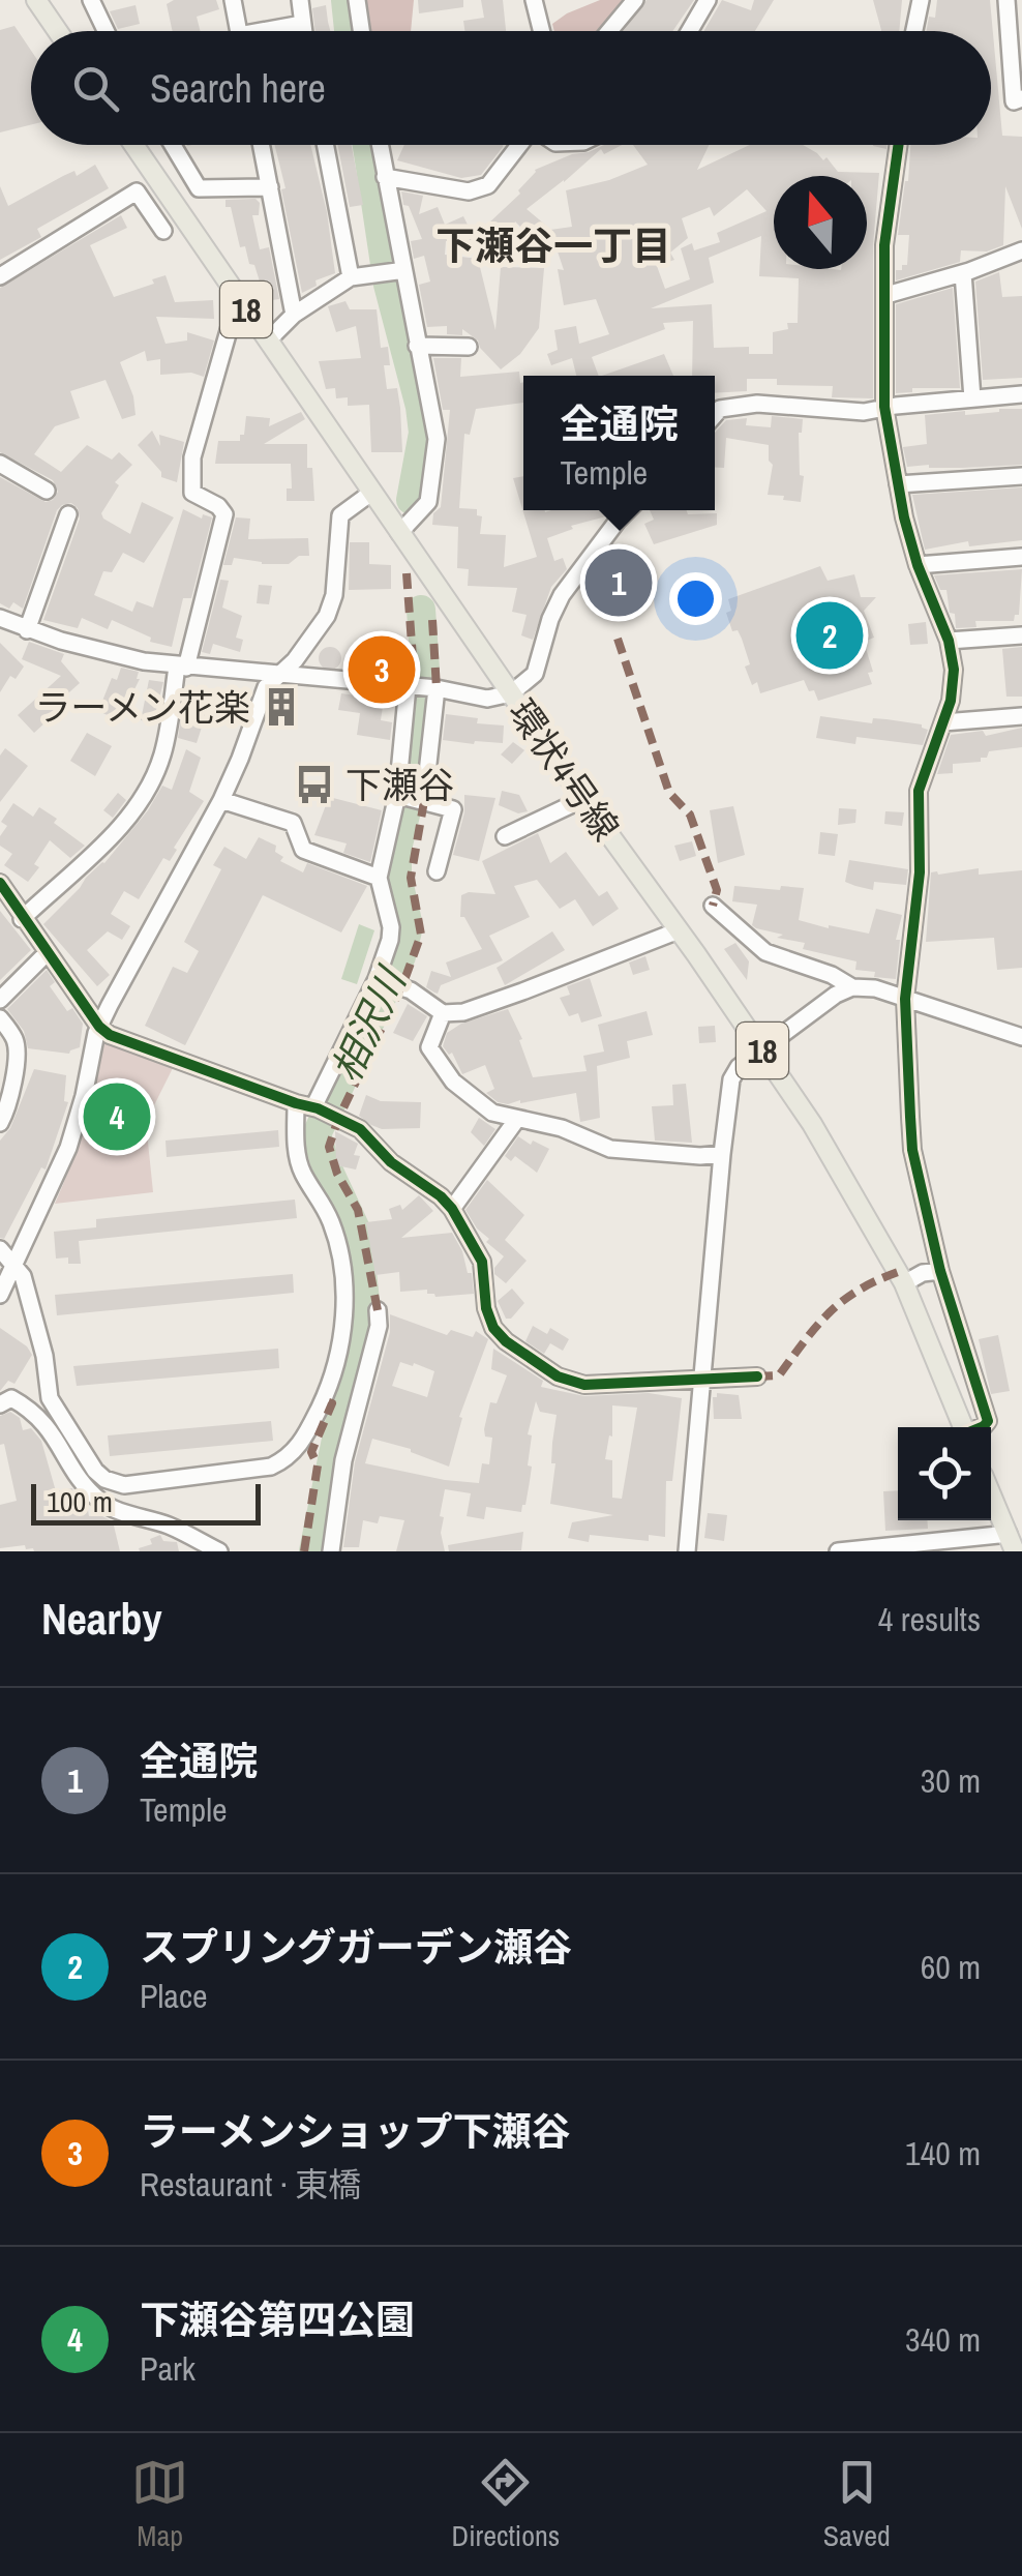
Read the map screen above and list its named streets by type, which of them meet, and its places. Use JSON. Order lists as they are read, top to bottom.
{
  "streets": {
    "main road": ["18", "環状4号線"]
  },
  "districts": ["下瀬谷一丁目"],
  "water": ["相沢川"],
  "places": {
    "building": ["ラーメン花楽"],
    "bus stop": ["下瀬谷"]
  },
  "scale_bar": "100 m",
  "north": "top",
  "page": {
    "search": "Search here",
    "popup": ["全通院", "Temple"],
    "pins": [
      "1",
      "2",
      "3",
      "4"
    ],
    "scale": "100 m",
    "heading": ["Nearby", "4 results"],
    "list": [
      {
        "mark": "1",
        "name": "全通院",
        "note": "Temple",
        "value": "30 m"
      },
      {
        "mark": "2",
        "name": "スプリングガーデン瀬谷",
        "note": "Place",
        "value": "60 m"
      },
      {
        "mark": "3",
        "name": "ラーメンショップ下瀬谷",
        "note": "Restaurant · 東橋",
        "value": "140 m"
      },
      {
        "mark": "4",
        "name": "下瀬谷第四公園",
        "note": "Park",
        "value": "340 m"
      }
    ],
    "nav": ["Map", "Directions", "Saved"]
  }
}
